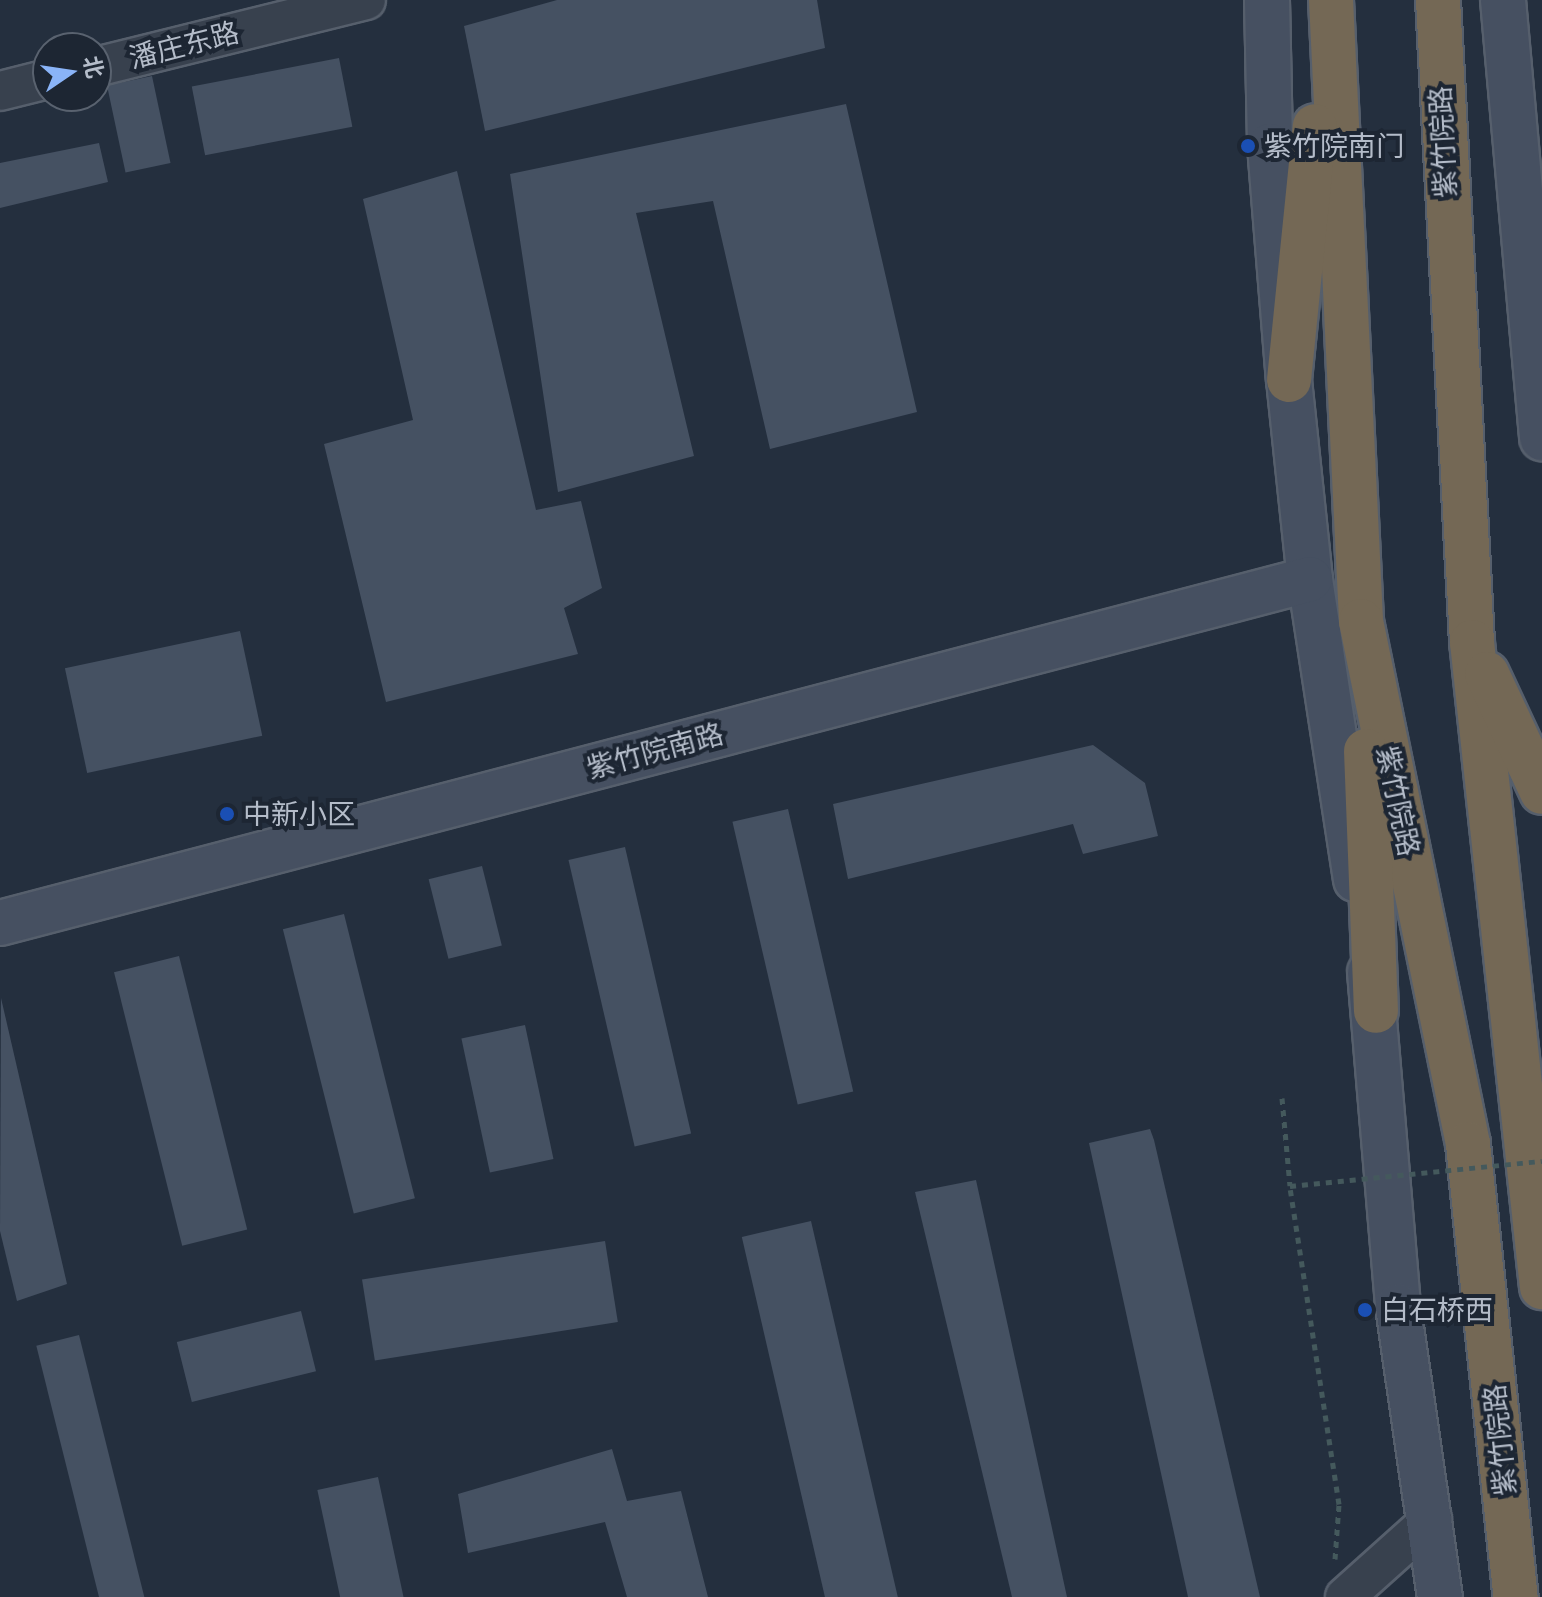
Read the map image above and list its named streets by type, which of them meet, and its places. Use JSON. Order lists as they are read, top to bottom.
{
  "streets": {
    "highway": ["紫竹院路"],
    "street": ["潘庄东路", "紫竹院南路"]
  },
  "crossings": [
    ["紫竹院路", "紫竹院南路"]
  ],
  "places": ["紫竹院南门", "中新小区", "白石桥西"],
  "north": "right"
}
